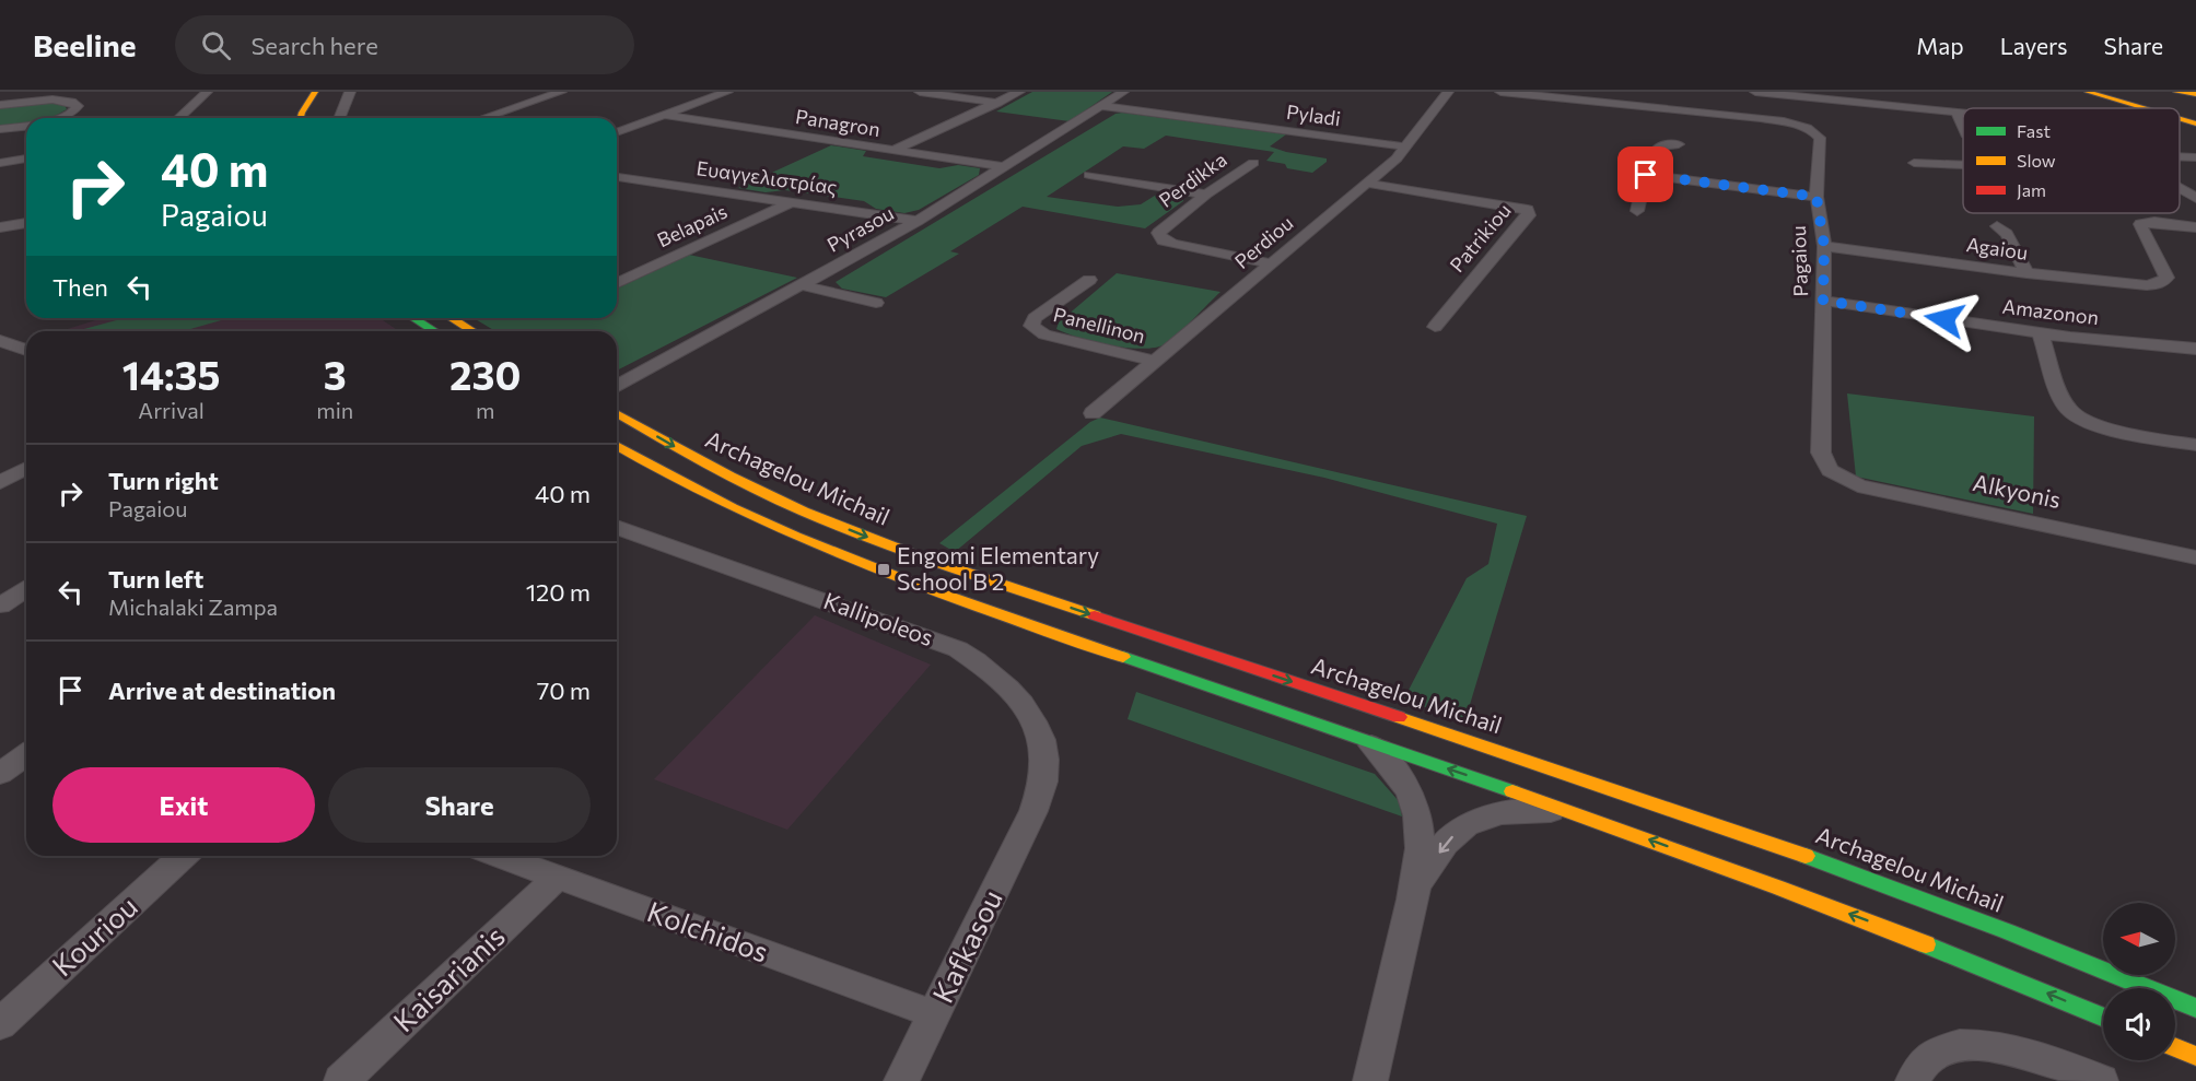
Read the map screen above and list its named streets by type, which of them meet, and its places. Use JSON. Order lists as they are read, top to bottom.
{
  "streets": {
    "main road": ["Archagelou Michail"],
    "street": [
      "Pyladi",
      "Panagron",
      "Ευαγγελιστρίας",
      "Perdikka",
      "Belapais",
      "Pyrasou",
      "Patrikiou",
      "Perdiou",
      "Agaiou",
      "Pagaiou",
      "Amazonon",
      "Panellinon",
      "Alkyonis",
      "Kallipoleos",
      "Kolchidos",
      "Kouriou",
      "Kafkasou",
      "Kaisarianis"
    ]
  },
  "crossings": [
    ["Pyladi", "Pyrasou"],
    ["Pyladi", "Perdiou"],
    ["Panagron", "Pyrasou"],
    ["Ευαγγελιστρίας", "Belapais"],
    ["Ευαγγελιστρίας", "Pyrasou"],
    ["Perdikka", "Perdiou"],
    ["Patrikiou", "Perdiou"],
    ["Perdiou", "Panellinon"],
    ["Agaiou", "Pagaiou"],
    ["Pagaiou", "Amazonon"],
    ["Pagaiou", "Alkyonis"],
    ["Kallipoleos", "Kafkasou"],
    ["Kolchidos", "Kafkasou"],
    ["Kolchidos", "Kaisarianis"]
  ],
  "places": {
    "transit": ["Engomi Elementary School B 2"]
  },
  "legend": ["Fast", "Slow", "Jam"],
  "north": "left",
  "page": {
    "header": "Beeline",
    "search": "Search here",
    "nav": ["Map", "Layers", "Share"],
    "turn": ["40 m", "Pagaiou"],
    "then": "Then",
    "eta": [
      "14:35",
      "Arrival",
      "3",
      "min",
      "230",
      "m"
    ],
    "list": [
      {
        "name": "Turn right",
        "note": "Pagaiou",
        "value": "40 m"
      },
      {
        "name": "Turn left",
        "note": "Michalaki Zampa",
        "value": "120 m"
      },
      {
        "name": "Arrive at destination",
        "value": "70 m"
      }
    ],
    "buttons": ["Exit", "Share"]
  }
}
